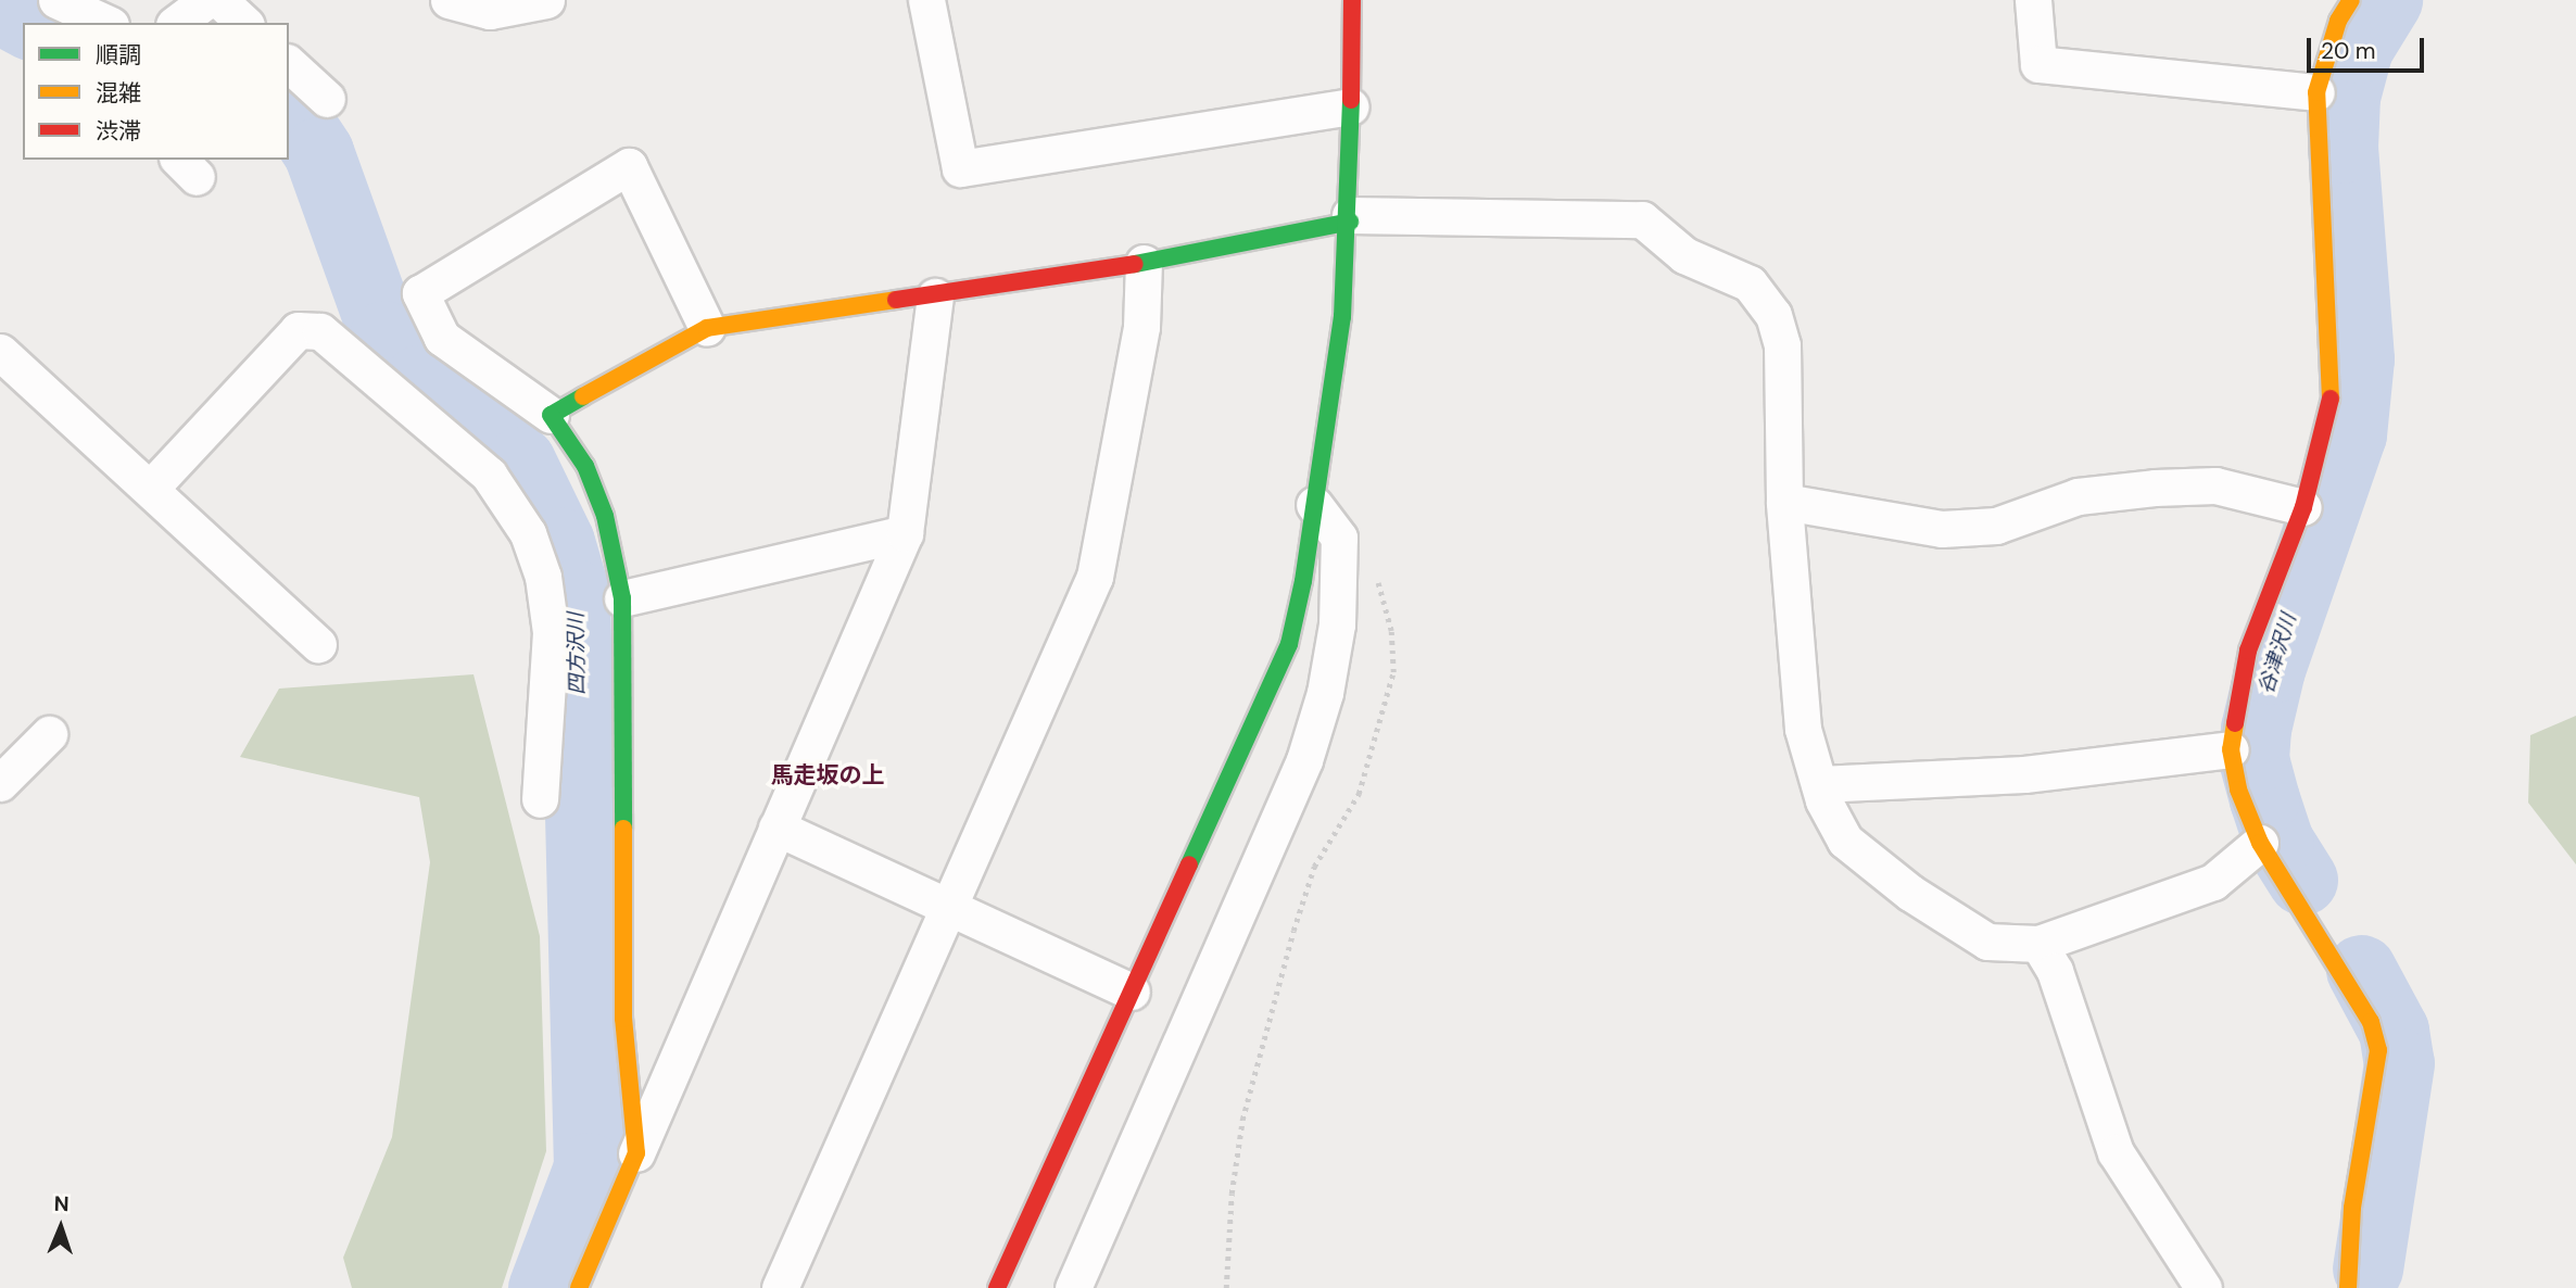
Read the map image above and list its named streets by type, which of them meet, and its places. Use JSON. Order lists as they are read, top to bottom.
{
  "districts": ["馬走坂の上"],
  "water": ["四方沢川", "谷津沢川"],
  "legend": ["順調", "混雑", "渋滞"],
  "scale_bar": "20 m",
  "north": "top"
}
